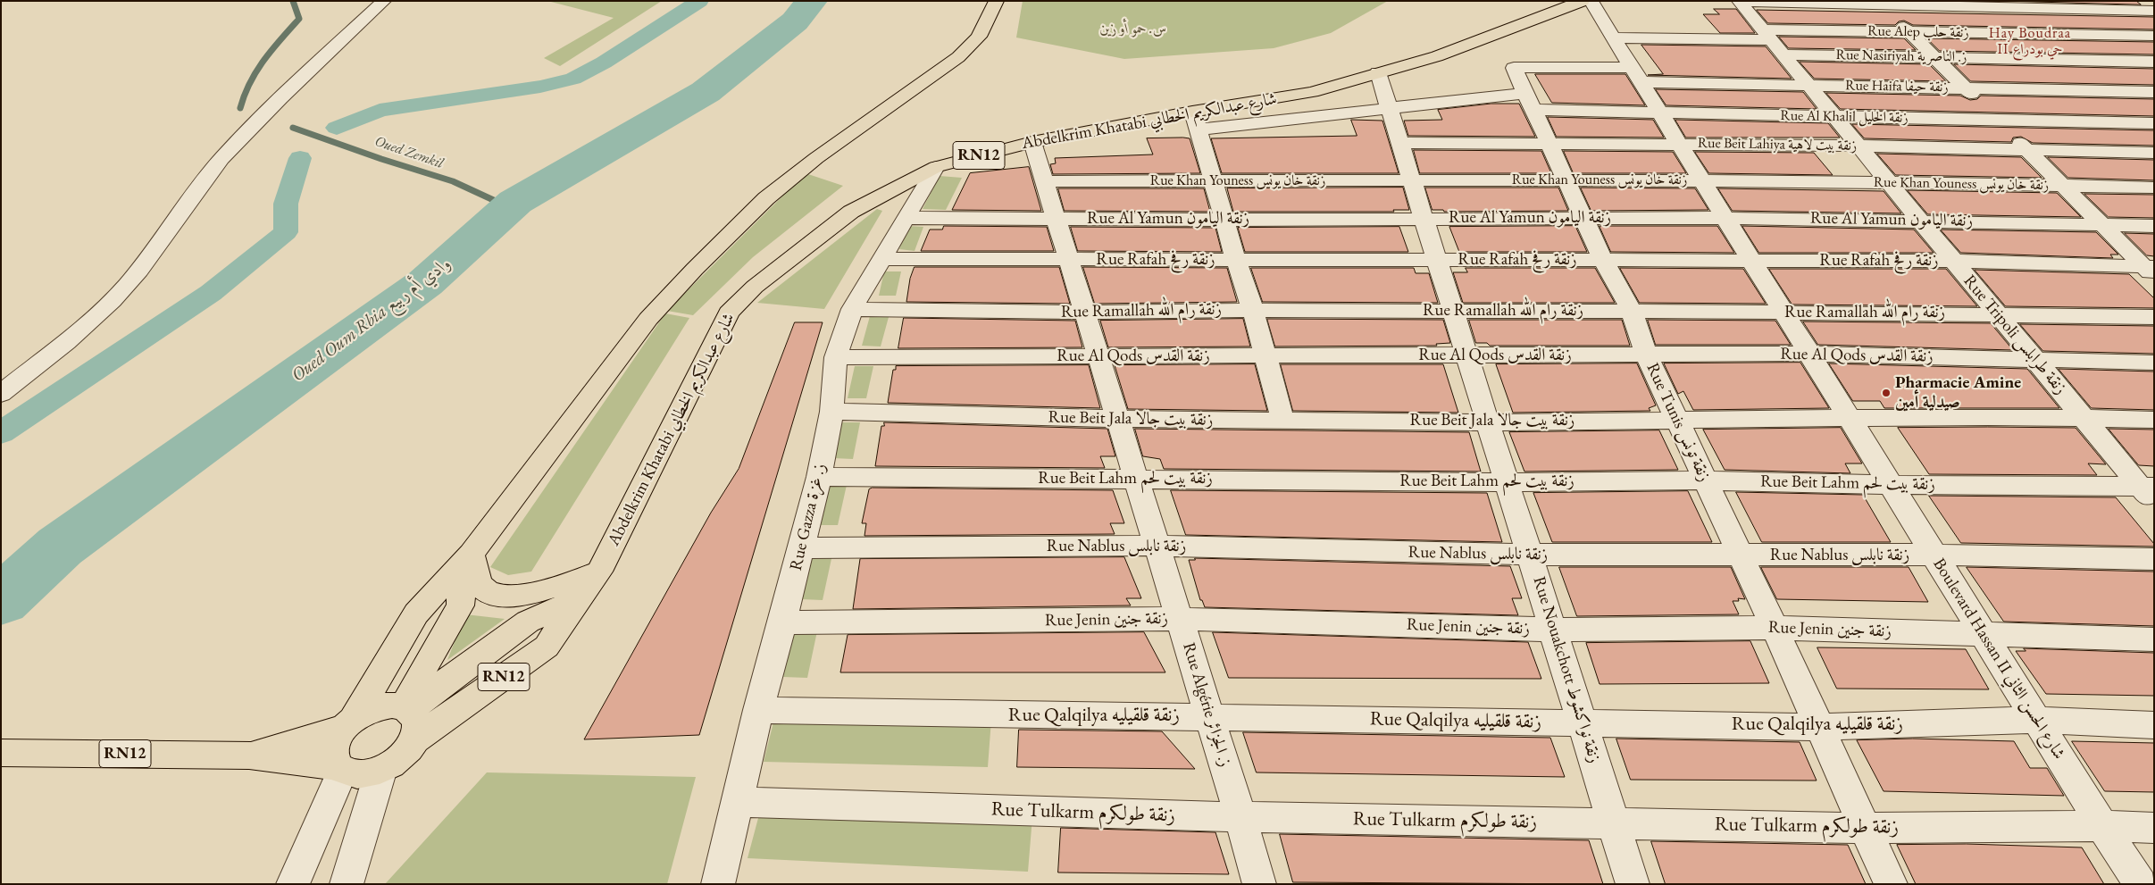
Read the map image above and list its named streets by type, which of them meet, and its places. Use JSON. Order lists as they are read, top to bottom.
{
  "streets": {
    "main road": ["Abdelkrim Khatabi شارع عبدالكريم الخطابي", "RN12"],
    "street": [
      "Rue Alep زنقة حلب",
      "Rue Nasiriyah ز. الناصرية",
      "Rue Haifa زنقة حيفا",
      "Rue Al Khalil زنقة الخليل",
      "Rue Beit Lahiya زنقة بيت لاهية",
      "Rue Khan Youness زنقة خان يونس",
      "Rue Al Yamun زنقة اليامون",
      "Rue Rafah زنقة رفح",
      "Rue Ramallah زنقة رام الله",
      "Rue Tripoli زنقة طرابلس",
      "Rue Al Qods زنقة القدس",
      "Rue Beit Jala زنقة بيت جالا",
      "Rue Tunis زنقة تونس",
      "Rue Beit Lahm زنقة بيت لحم",
      "Rue Gazza ز. غزة",
      "Rue Nablus زنقة نابلس",
      "Rue Jenin زنقة جنين",
      "Boulevard Hassan II شارع الحسن الثاني",
      "Rue Nouakchott زنقة نواكشوط",
      "Rue Algérie ز. الجزائر",
      "Rue Qalqilya زنقة قلقيليه",
      "Rue Tulkarm زنقة طولكرم"
    ]
  },
  "crossings": [
    ["Rue Alep زنقة حلب", "Rue Nasiriyah ز. الناصرية"],
    ["Rue Alep زنقة حلب", "Rue Tripoli زنقة طرابلس"],
    ["Rue Nasiriyah ز. الناصرية", "Rue Tripoli زنقة طرابلس"],
    ["Rue Haifa زنقة حيفا", "Rue Tripoli زنقة طرابلس"],
    ["Rue Haifa زنقة حيفا", "Rue Tunis زنقة تونس"],
    ["Rue Haifa زنقة حيفا", "Boulevard Hassan II شارع الحسن الثاني"],
    ["Rue Al Khalil زنقة الخليل", "Abdelkrim Khatabi شارع عبدالكريم الخطابي"],
    ["Rue Al Khalil زنقة الخليل", "Rue Tripoli زنقة طرابلس"],
    ["Rue Al Khalil زنقة الخليل", "Rue Tunis زنقة تونس"],
    ["Rue Al Khalil زنقة الخليل", "Boulevard Hassan II شارع الحسن الثاني"],
    ["Rue Al Khalil زنقة الخليل", "Rue Nouakchott زنقة نواكشوط"],
    ["Abdelkrim Khatabi شارع عبدالكريم الخطابي", "RN12"],
    ["Abdelkrim Khatabi شارع عبدالكريم الخطابي", "Rue Gazza ز. غزة"],
    ["Abdelkrim Khatabi شارع عبدالكريم الخطابي", "Rue Nouakchott زنقة نواكشوط"],
    ["Abdelkrim Khatabi شارع عبدالكريم الخطابي", "Rue Algérie ز. الجزائر"],
    ["Rue Beit Lahiya زنقة بيت لاهية", "Rue Tripoli زنقة طرابلس"],
    ["Rue Beit Lahiya زنقة بيت لاهية", "Rue Tunis زنقة تونس"],
    ["Rue Beit Lahiya زنقة بيت لاهية", "Boulevard Hassan II شارع الحسن الثاني"],
    ["Rue Beit Lahiya زنقة بيت لاهية", "Rue Nouakchott زنقة نواكشوط"],
    ["Rue Khan Youness زنقة خان يونس", "Rue Tripoli زنقة طرابلس"],
    ["Rue Khan Youness زنقة خان يونس", "Rue Tunis زنقة تونس"],
    ["Rue Khan Youness زنقة خان يونس", "Boulevard Hassan II شارع الحسن الثاني"],
    ["Rue Khan Youness زنقة خان يونس", "Rue Nouakchott زنقة نواكشوط"],
    ["Rue Khan Youness زنقة خان يونس", "Rue Algérie ز. الجزائر"],
    ["Rue Al Yamun زنقة اليامون", "Rue Tripoli زنقة طرابلس"],
    ["Rue Al Yamun زنقة اليامون", "Rue Tunis زنقة تونس"],
    ["Rue Al Yamun زنقة اليامون", "Rue Gazza ز. غزة"],
    ["Rue Al Yamun زنقة اليامون", "Boulevard Hassan II شارع الحسن الثاني"],
    ["Rue Al Yamun زنقة اليامون", "Rue Nouakchott زنقة نواكشوط"],
    ["Rue Al Yamun زنقة اليامون", "Rue Algérie ز. الجزائر"],
    ["Rue Rafah زنقة رفح", "Rue Tripoli زنقة طرابلس"],
    ["Rue Rafah زنقة رفح", "Rue Tunis زنقة تونس"],
    ["Rue Rafah زنقة رفح", "Rue Gazza ز. غزة"],
    ["Rue Rafah زنقة رفح", "Boulevard Hassan II شارع الحسن الثاني"],
    ["Rue Rafah زنقة رفح", "Rue Nouakchott زنقة نواكشوط"],
    ["Rue Rafah زنقة رفح", "Rue Algérie ز. الجزائر"],
    ["Rue Ramallah زنقة رام الله", "Rue Tripoli زنقة طرابلس"],
    ["Rue Ramallah زنقة رام الله", "Rue Tunis زنقة تونس"],
    ["Rue Ramallah زنقة رام الله", "Rue Gazza ز. غزة"],
    ["Rue Ramallah زنقة رام الله", "Boulevard Hassan II شارع الحسن الثاني"],
    ["Rue Ramallah زنقة رام الله", "Rue Nouakchott زنقة نواكشوط"],
    ["Rue Ramallah زنقة رام الله", "Rue Algérie ز. الجزائر"],
    ["Rue Tripoli زنقة طرابلس", "Rue Al Qods زنقة القدس"],
    ["Rue Tripoli زنقة طرابلس", "Rue Beit Jala زنقة بيت جالا"],
    ["Rue Tripoli زنقة طرابلس", "Rue Beit Lahm زنقة بيت لحم"],
    ["Rue Al Qods زنقة القدس", "Rue Tunis زنقة تونس"],
    ["Rue Al Qods زنقة القدس", "Rue Gazza ز. غزة"],
    ["Rue Al Qods زنقة القدس", "Boulevard Hassan II شارع الحسن الثاني"],
    ["Rue Al Qods زنقة القدس", "Rue Nouakchott زنقة نواكشوط"],
    ["Rue Al Qods زنقة القدس", "Rue Algérie ز. الجزائر"],
    ["Rue Beit Jala زنقة بيت جالا", "Rue Tunis زنقة تونس"],
    ["Rue Beit Jala زنقة بيت جالا", "Rue Gazza ز. غزة"],
    ["Rue Beit Jala زنقة بيت جالا", "Boulevard Hassan II شارع الحسن الثاني"],
    ["Rue Beit Jala زنقة بيت جالا", "Rue Nouakchott زنقة نواكشوط"],
    ["Rue Beit Jala زنقة بيت جالا", "Rue Algérie ز. الجزائر"],
    ["Rue Tunis زنقة تونس", "Rue Beit Lahm زنقة بيت لحم"],
    ["Rue Tunis زنقة تونس", "Rue Nablus زنقة نابلس"],
    ["Rue Tunis زنقة تونس", "Rue Jenin زنقة جنين"],
    ["Rue Tunis زنقة تونس", "Boulevard Hassan II شارع الحسن الثاني"],
    ["Rue Tunis زنقة تونس", "Rue Qalqilya زنقة قلقيليه"],
    ["Rue Tunis زنقة تونس", "Rue Tulkarm زنقة طولكرم"],
    ["Rue Beit Lahm زنقة بيت لحم", "Rue Gazza ز. غزة"],
    ["Rue Beit Lahm زنقة بيت لحم", "Boulevard Hassan II شارع الحسن الثاني"],
    ["Rue Beit Lahm زنقة بيت لحم", "Rue Nouakchott زنقة نواكشوط"],
    ["Rue Beit Lahm زنقة بيت لحم", "Rue Algérie ز. الجزائر"],
    ["Rue Gazza ز. غزة", "Rue Nablus زنقة نابلس"],
    ["Rue Gazza ز. غزة", "Rue Jenin زنقة جنين"],
    ["Rue Gazza ز. غزة", "Rue Qalqilya زنقة قلقيليه"],
    ["Rue Gazza ز. غزة", "Rue Tulkarm زنقة طولكرم"],
    ["Rue Nablus زنقة نابلس", "Boulevard Hassan II شارع الحسن الثاني"],
    ["Rue Nablus زنقة نابلس", "Rue Nouakchott زنقة نواكشوط"],
    ["Rue Nablus زنقة نابلس", "Rue Algérie ز. الجزائر"],
    ["Rue Jenin زنقة جنين", "Boulevard Hassan II شارع الحسن الثاني"],
    ["Rue Jenin زنقة جنين", "Rue Nouakchott زنقة نواكشوط"],
    ["Rue Jenin زنقة جنين", "Rue Algérie ز. الجزائر"],
    ["Boulevard Hassan II شارع الحسن الثاني", "Rue Qalqilya زنقة قلقيليه"],
    ["Boulevard Hassan II شارع الحسن الثاني", "Rue Tulkarm زنقة طولكرم"],
    ["Rue Nouakchott زنقة نواكشوط", "Rue Qalqilya زنقة قلقيليه"],
    ["Rue Nouakchott زنقة نواكشوط", "Rue Tulkarm زنقة طولكرم"],
    ["Rue Algérie ز. الجزائر", "Rue Qalqilya زنقة قلقيليه"],
    ["Rue Algérie ز. الجزائر", "Rue Tulkarm زنقة طولكرم"]
  ],
  "districts": ["Hay Boudraa II حي بودراع"],
  "water": ["Oued Zemkil", "Oued Oum Rbia وادي أم ربيع"],
  "parks": ["س. حمو أو زين"],
  "places": ["Pharmacie Amine صيدلية أمين"]
}
